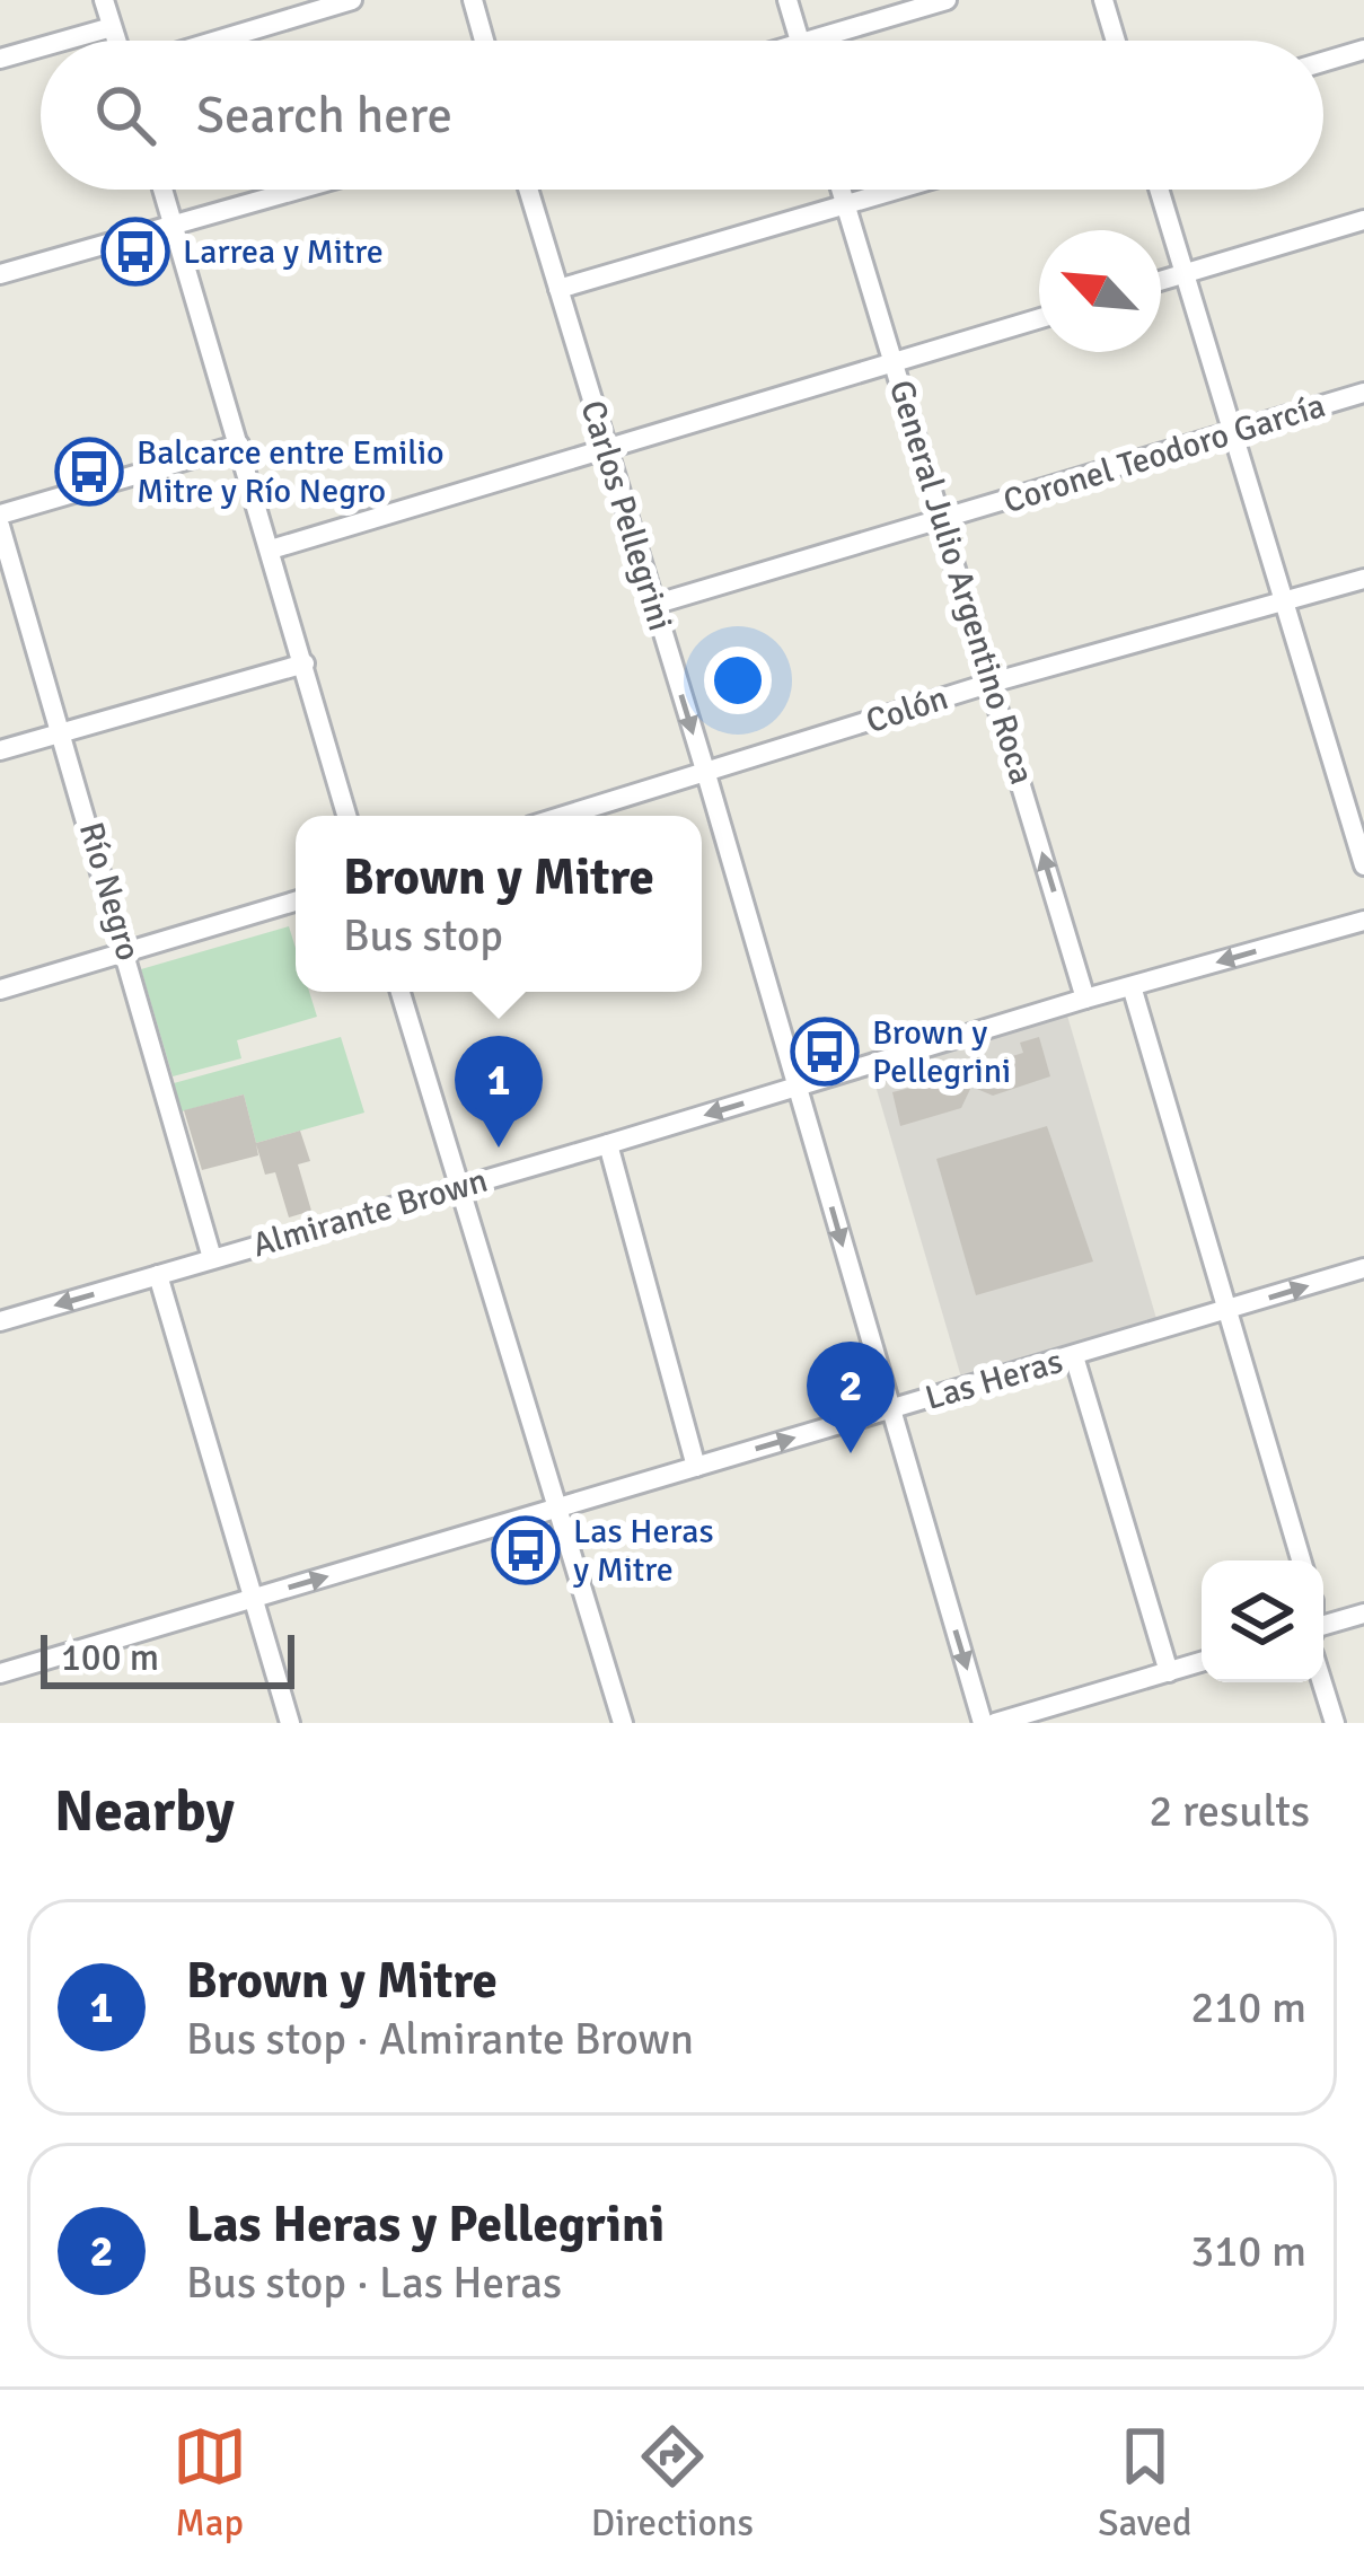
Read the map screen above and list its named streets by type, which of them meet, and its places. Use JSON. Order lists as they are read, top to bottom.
{
  "streets": {
    "street": [
      "Coronel Teodoro García",
      "Carlos Pellegrini",
      "General Julio Argentino Roca",
      "Colón",
      "Río Negro",
      "Almirante Brown",
      "Las Heras"
    ]
  },
  "crossings": [
    ["Coronel Teodoro García", "Carlos Pellegrini"],
    ["Coronel Teodoro García", "General Julio Argentino Roca"],
    ["Carlos Pellegrini", "Colón"],
    ["Carlos Pellegrini", "Almirante Brown"],
    ["Carlos Pellegrini", "Las Heras"],
    ["General Julio Argentino Roca", "Colón"],
    ["General Julio Argentino Roca", "Almirante Brown"],
    ["Río Negro", "Almirante Brown"]
  ],
  "one_way": [
    "Carlos Pellegrini",
    "General Julio Argentino Roca",
    "Almirante Brown",
    "Las Heras"
  ],
  "places": {
    "bus stop": [
      "Larrea y Mitre",
      "Balcarce entre Emilio Mitre y Río Negro",
      "Brown y Pellegrini",
      "Las Heras y Mitre"
    ]
  },
  "scale_bar": "100 m",
  "north": "top left",
  "page": {
    "search": "Search here",
    "popup": ["Brown y Mitre", "Bus stop"],
    "pins": ["1", "2"],
    "scale": "100 m",
    "heading": ["Nearby", "2 results"],
    "list": [
      {
        "mark": "1",
        "name": "Brown y Mitre",
        "note": "Bus stop · Almirante Brown",
        "value": "210 m"
      },
      {
        "mark": "2",
        "name": "Las Heras y Pellegrini",
        "note": "Bus stop · Las Heras",
        "value": "310 m"
      }
    ],
    "nav": ["Map", "Directions", "Saved"]
  }
}
